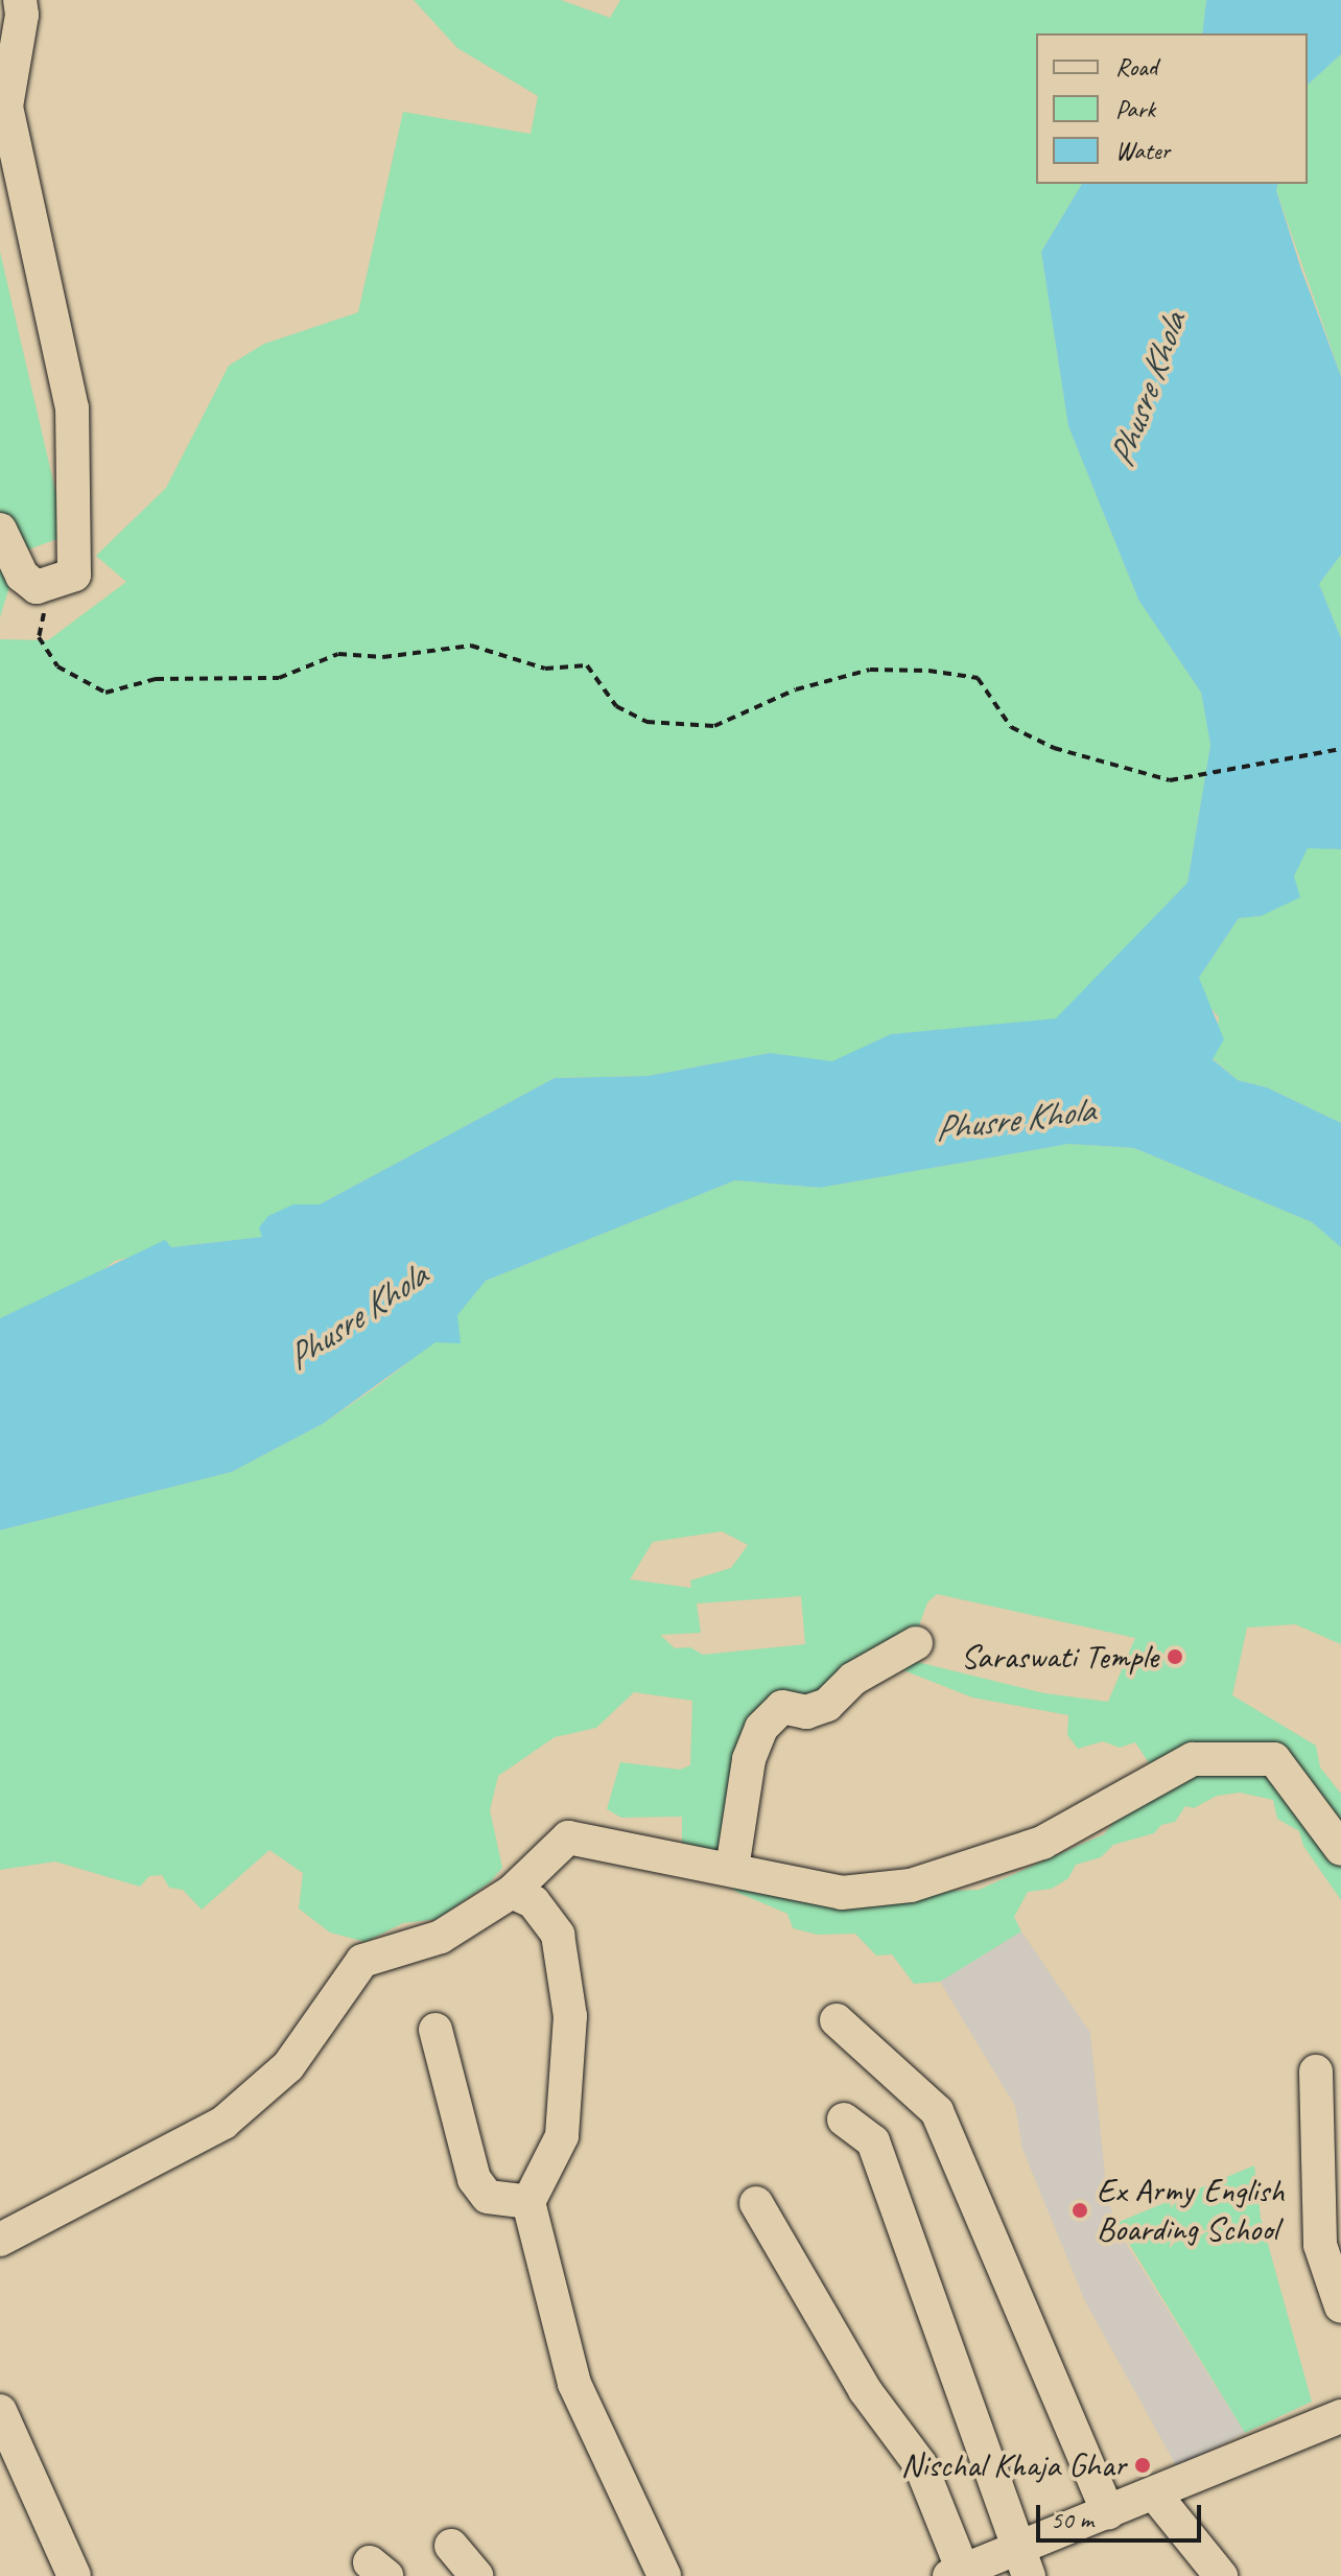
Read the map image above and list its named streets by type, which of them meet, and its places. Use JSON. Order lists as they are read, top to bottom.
{
  "water": ["Phusre Khola"],
  "places": ["Saraswati Temple", "Ex Army English Boarding School", "Nischal Khaja Ghar"],
  "legend": ["Road", "Park", "Water"],
  "scale_bar": "50 m"
}
